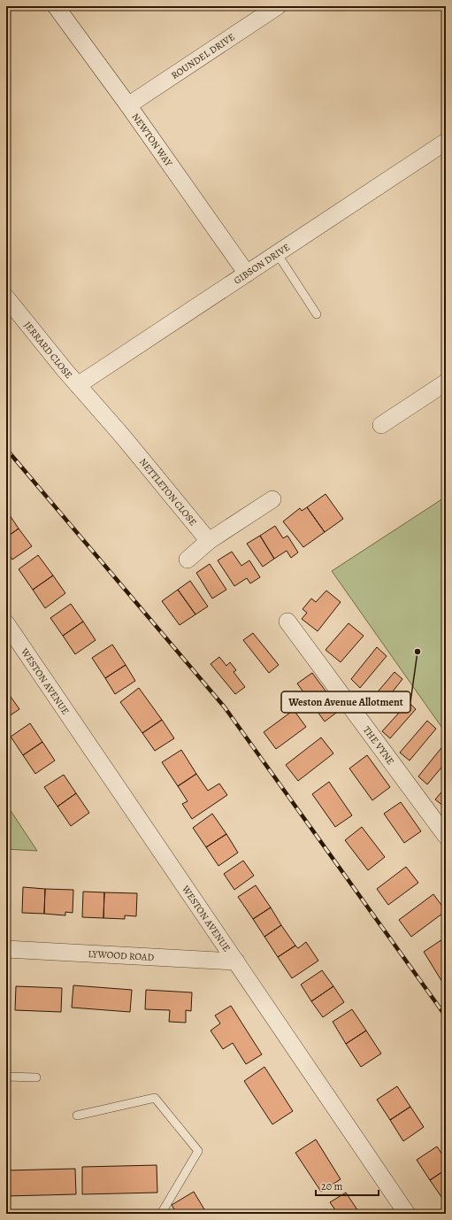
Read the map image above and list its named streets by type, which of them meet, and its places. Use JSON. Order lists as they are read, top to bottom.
{
  "streets": {
    "street": [
      "ROUNDEL DRIVE",
      "NEWTON WAY",
      "GIBSON DRIVE",
      "JERRARD CLOSE",
      "NETTLETON CLOSE",
      "WESTON AVENUE",
      "THE VYNE",
      "LYWOOD ROAD"
    ]
  },
  "crossings": [
    ["ROUNDEL DRIVE", "NEWTON WAY"],
    ["NEWTON WAY", "GIBSON DRIVE"],
    ["GIBSON DRIVE", "JERRARD CLOSE"],
    ["GIBSON DRIVE", "NETTLETON CLOSE"],
    ["JERRARD CLOSE", "NETTLETON CLOSE"],
    ["WESTON AVENUE", "LYWOOD ROAD"]
  ],
  "places": ["Weston Avenue Allotment"],
  "scale_bar": "20 m"
}
